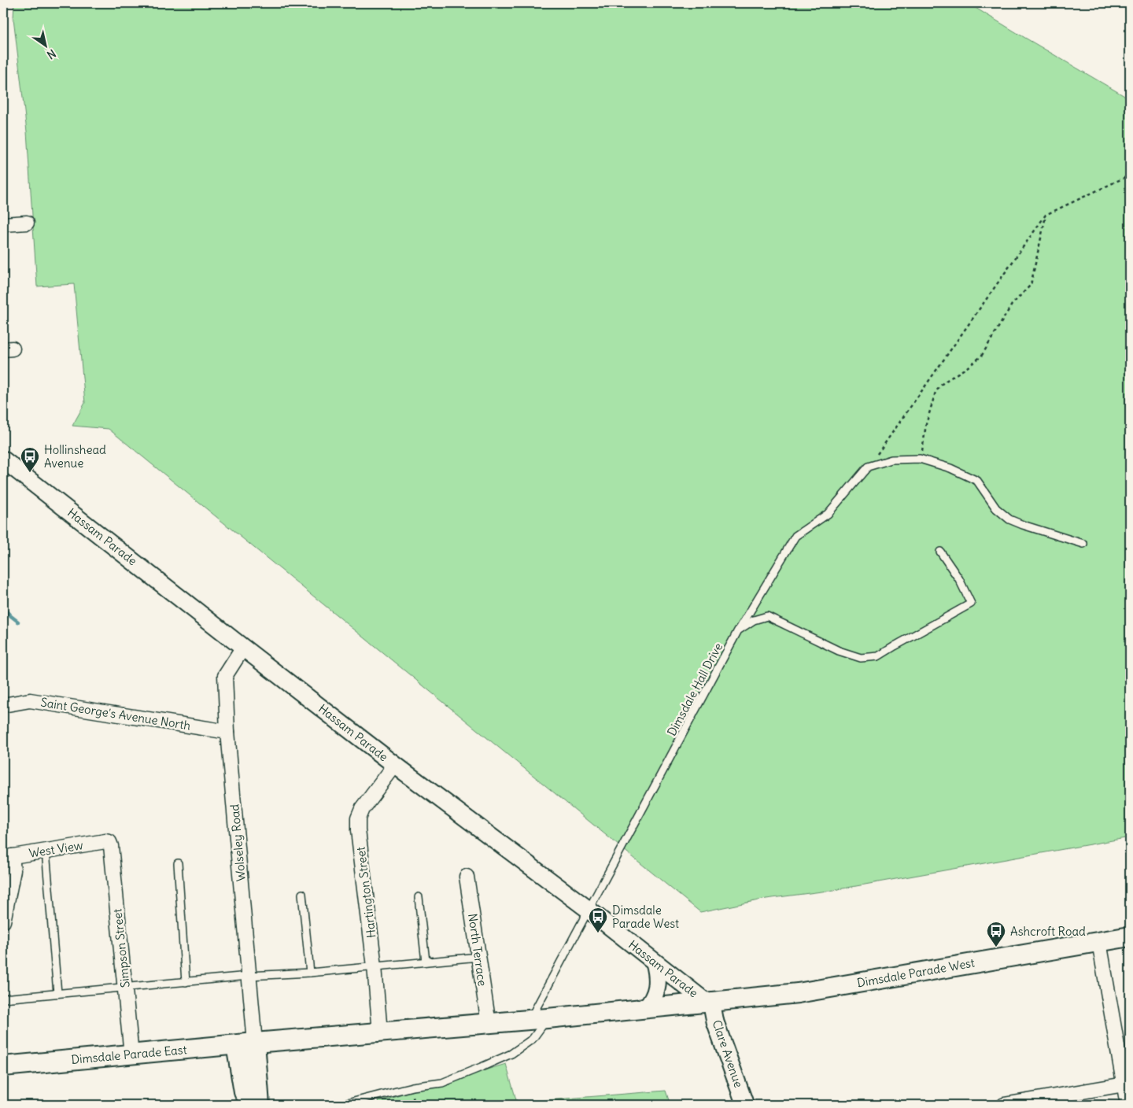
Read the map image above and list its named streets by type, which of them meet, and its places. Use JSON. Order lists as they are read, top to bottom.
{
  "streets": {
    "main road": ["Dimsdale Parade West", "Dimsdale Parade East"],
    "street": [
      "Hassam Parade",
      "Saint George's Avenue North",
      "Wolseley Road",
      "West View",
      "Hartington Street",
      "Simpson Street",
      "North Terrace",
      "Clare Avenue"
    ],
    "lane": ["Dimsdale Hall Drive"]
  },
  "crossings": [
    ["Hassam Parade", "Dimsdale Hall Drive"],
    ["Hassam Parade", "Wolseley Road"],
    ["Hassam Parade", "Hartington Street"],
    ["Hassam Parade", "Dimsdale Parade West"],
    ["Hassam Parade", "Clare Avenue"],
    ["Dimsdale Hall Drive", "Dimsdale Parade West"],
    ["Saint George's Avenue North", "Wolseley Road"],
    ["Wolseley Road", "Dimsdale Parade West"],
    ["Wolseley Road", "Dimsdale Parade East"],
    ["West View", "Simpson Street"],
    ["Hartington Street", "Dimsdale Parade West"],
    ["Simpson Street", "Dimsdale Parade East"],
    ["North Terrace", "Dimsdale Parade West"],
    ["Dimsdale Parade West", "Clare Avenue"],
    ["Dimsdale Parade West", "Dimsdale Parade East"]
  ],
  "places": {
    "bus stop": ["Hollinshead Avenue", "Dimsdale Parade West", "Ashcroft Road"]
  },
  "north": "bottom right"
}
